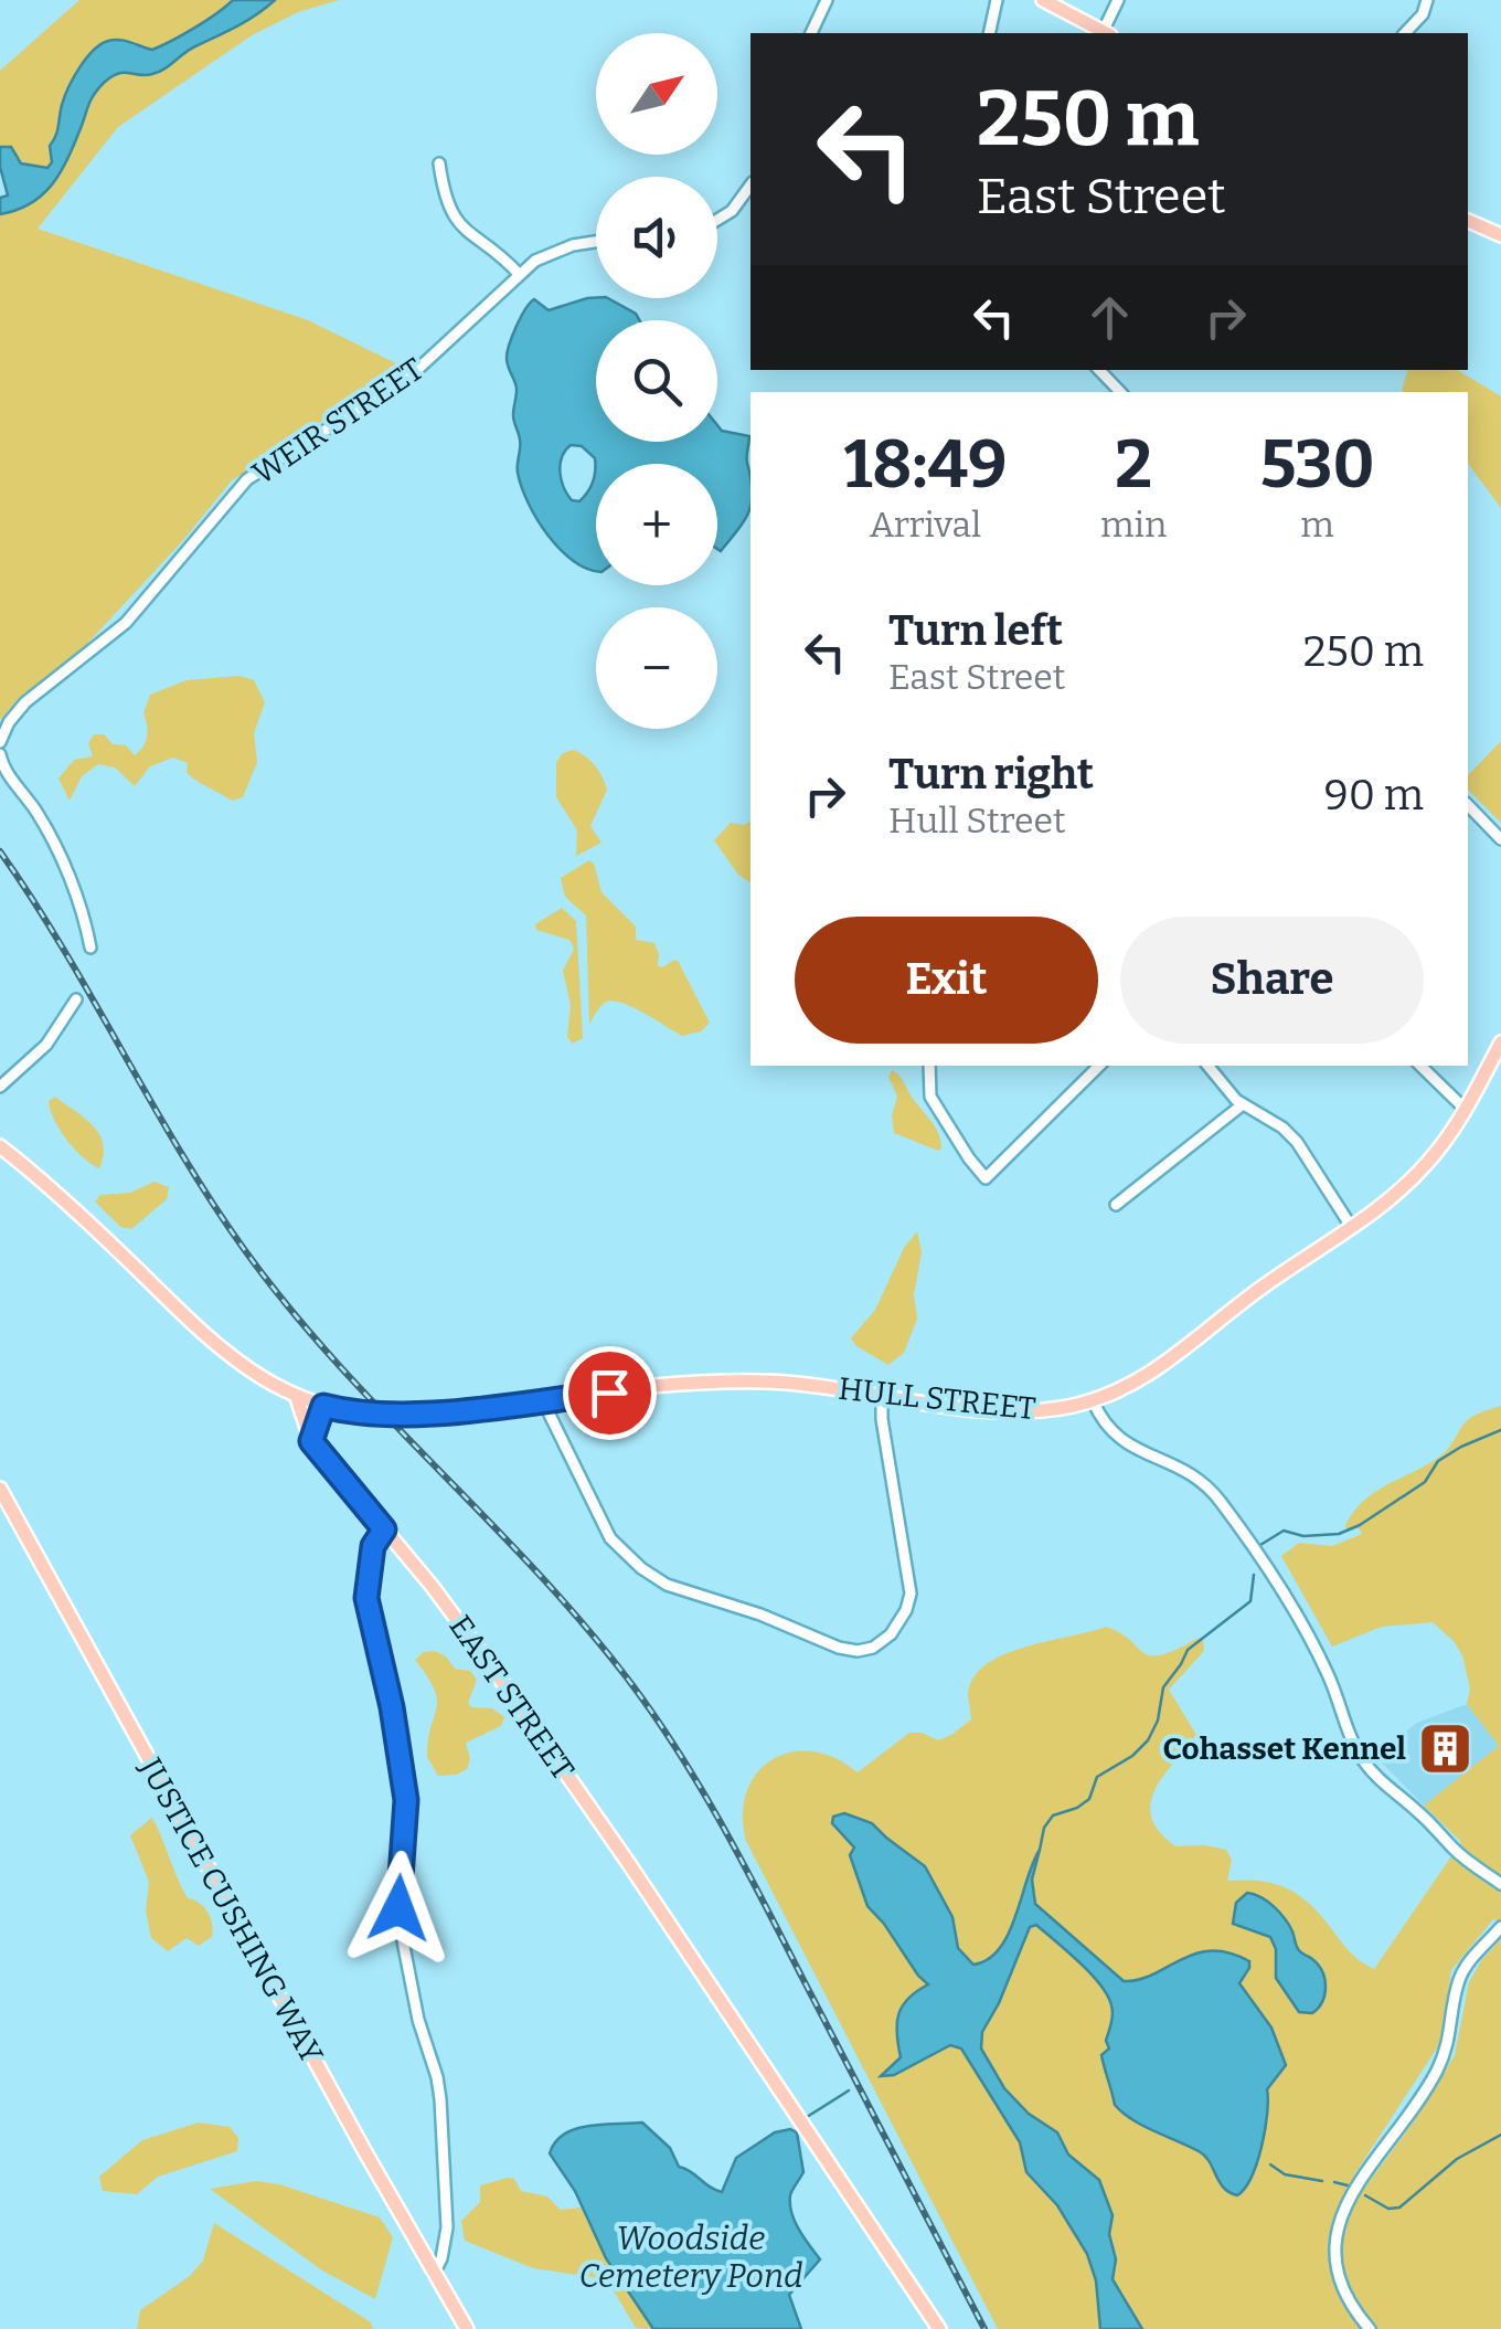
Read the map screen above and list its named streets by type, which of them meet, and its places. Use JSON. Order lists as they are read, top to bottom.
{
  "streets": {
    "main road": ["HULL STREET", "EAST STREET", "JUSTICE CUSHING WAY"],
    "street": ["WEIR STREET"]
  },
  "crossings": [
    ["HULL STREET", "EAST STREET"]
  ],
  "water": ["Woodside Cemetery Pond"],
  "places": {
    "building": ["Cohasset Kennel"]
  },
  "north": "top right",
  "page": {
    "map_buttons": ["+", "−"],
    "turn": ["250 m", "East Street"],
    "eta": [
      "18:49",
      "Arrival",
      "2",
      "min",
      "530",
      "m"
    ],
    "list": [
      {
        "name": "Turn left",
        "note": "East Street",
        "value": "250 m"
      },
      {
        "name": "Turn right",
        "note": "Hull Street",
        "value": "90 m"
      }
    ],
    "buttons": ["Exit", "Share"]
  }
}
